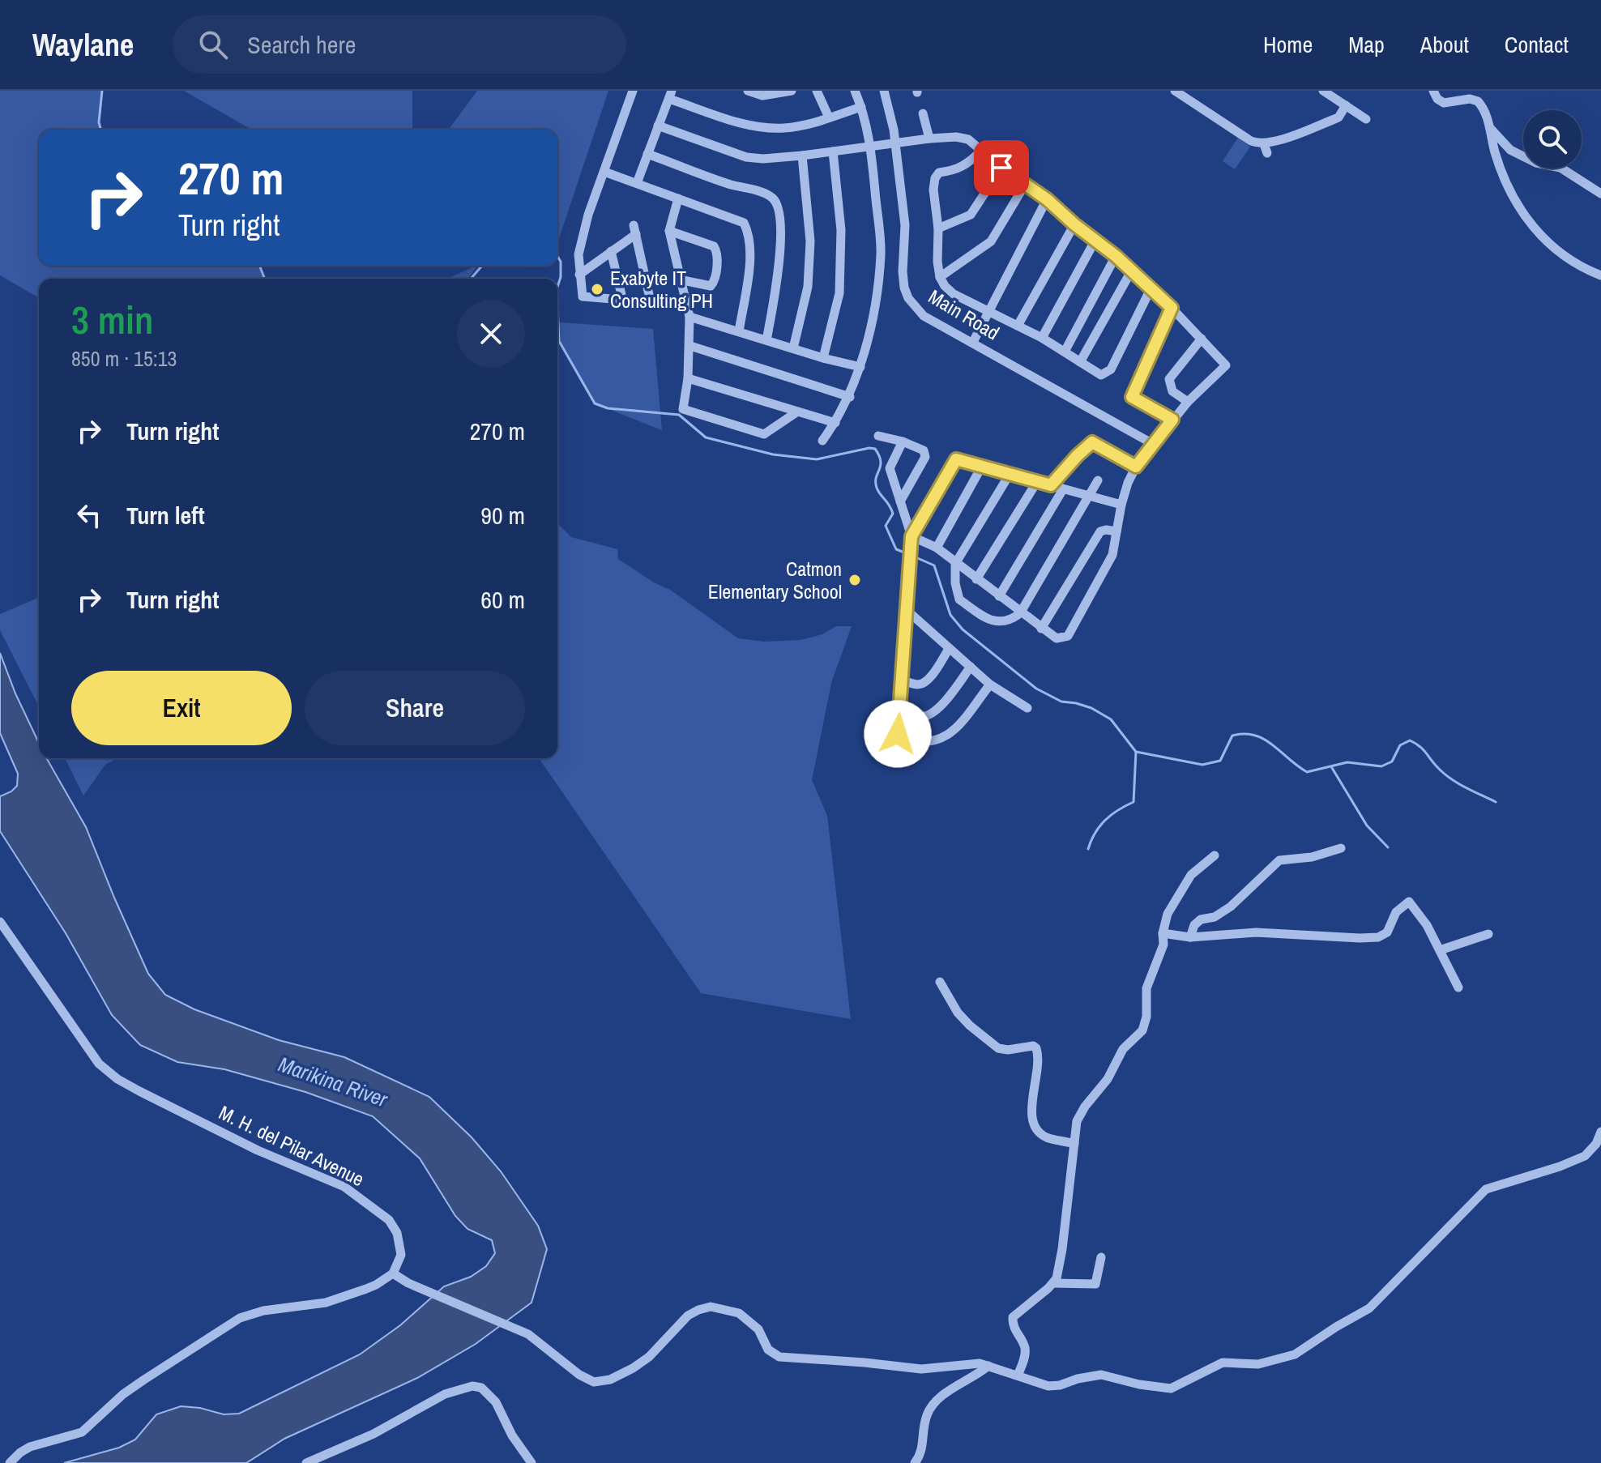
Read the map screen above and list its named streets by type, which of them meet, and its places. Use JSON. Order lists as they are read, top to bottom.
{
  "streets": {
    "street": ["Main Road", "M. H. del Pilar Avenue"]
  },
  "water": ["Marikina River"],
  "places": ["Exabyte IT Consulting PH", "Catmon Elementary School"],
  "page": {
    "header": "Waylane",
    "search": "Search here",
    "nav": [
      "Home",
      "Map",
      "About",
      "Contact"
    ],
    "turn": ["270 m", "Turn right"],
    "heading": ["3 min", "850 m · 15:13"],
    "list": [
      {
        "name": "Turn right",
        "value": "270 m"
      },
      {
        "name": "Turn left",
        "value": "90 m"
      },
      {
        "name": "Turn right",
        "value": "60 m"
      }
    ],
    "buttons": ["Exit", "Share"]
  }
}
